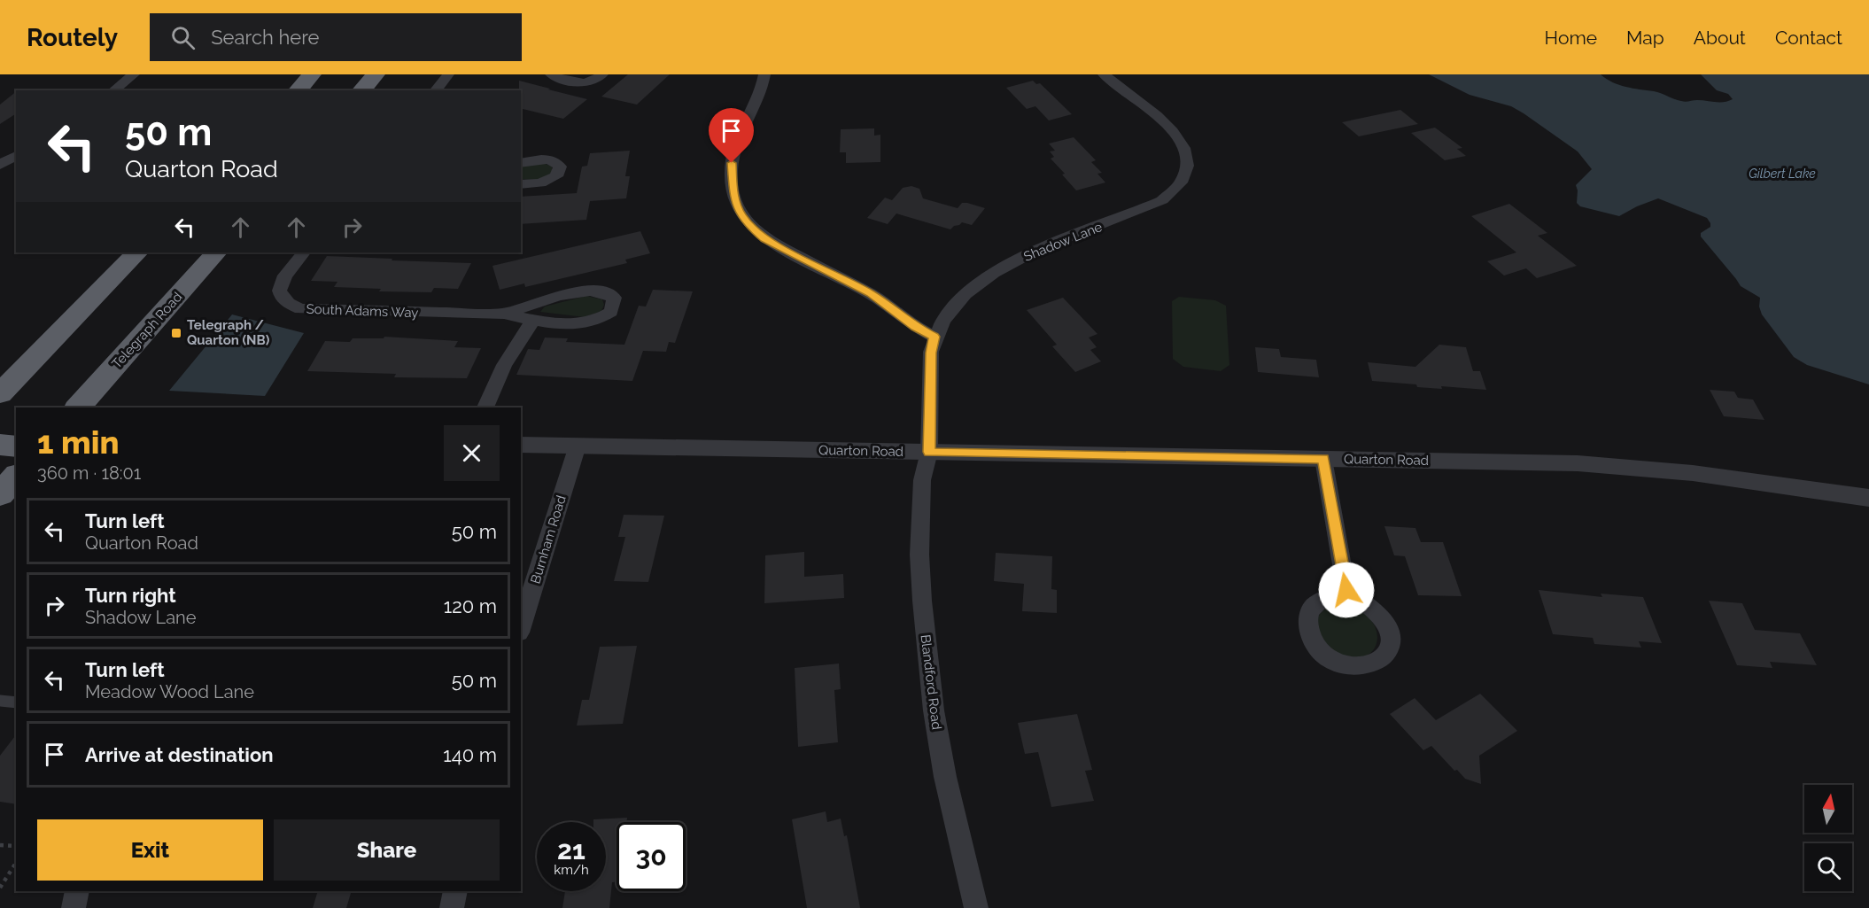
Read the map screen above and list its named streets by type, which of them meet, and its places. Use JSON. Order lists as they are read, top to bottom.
{
  "streets": {
    "highway": ["Telegraph Road"],
    "street": [
      "Shadow Lane",
      "South Adams Way",
      "Quarton Road",
      "Burnham Road",
      "Blandford Road"
    ]
  },
  "crossings": [
    ["Shadow Lane", "Quarton Road"],
    ["Shadow Lane", "Blandford Road"],
    ["Quarton Road", "Burnham Road"],
    ["Quarton Road", "Blandford Road"]
  ],
  "water": ["Gilbert Lake"],
  "places": {
    "transit": ["Telegraph / Quarton (NB)"]
  },
  "north": "top",
  "page": {
    "header": "Routely",
    "search": "Search here",
    "nav": [
      "Home",
      "Map",
      "About",
      "Contact"
    ],
    "turn": ["50 m", "Quarton Road"],
    "heading": ["1 min", "360 m · 18:01"],
    "list": [
      {
        "name": "Turn left",
        "note": "Quarton Road",
        "value": "50 m"
      },
      {
        "name": "Turn right",
        "note": "Shadow Lane",
        "value": "120 m"
      },
      {
        "name": "Turn left",
        "note": "Meadow Wood Lane",
        "value": "50 m"
      },
      {
        "name": "Arrive at destination",
        "value": "140 m"
      }
    ],
    "buttons": ["Exit", "Share"],
    "speed": "21 km/h",
    "limit": "30"
  }
}
